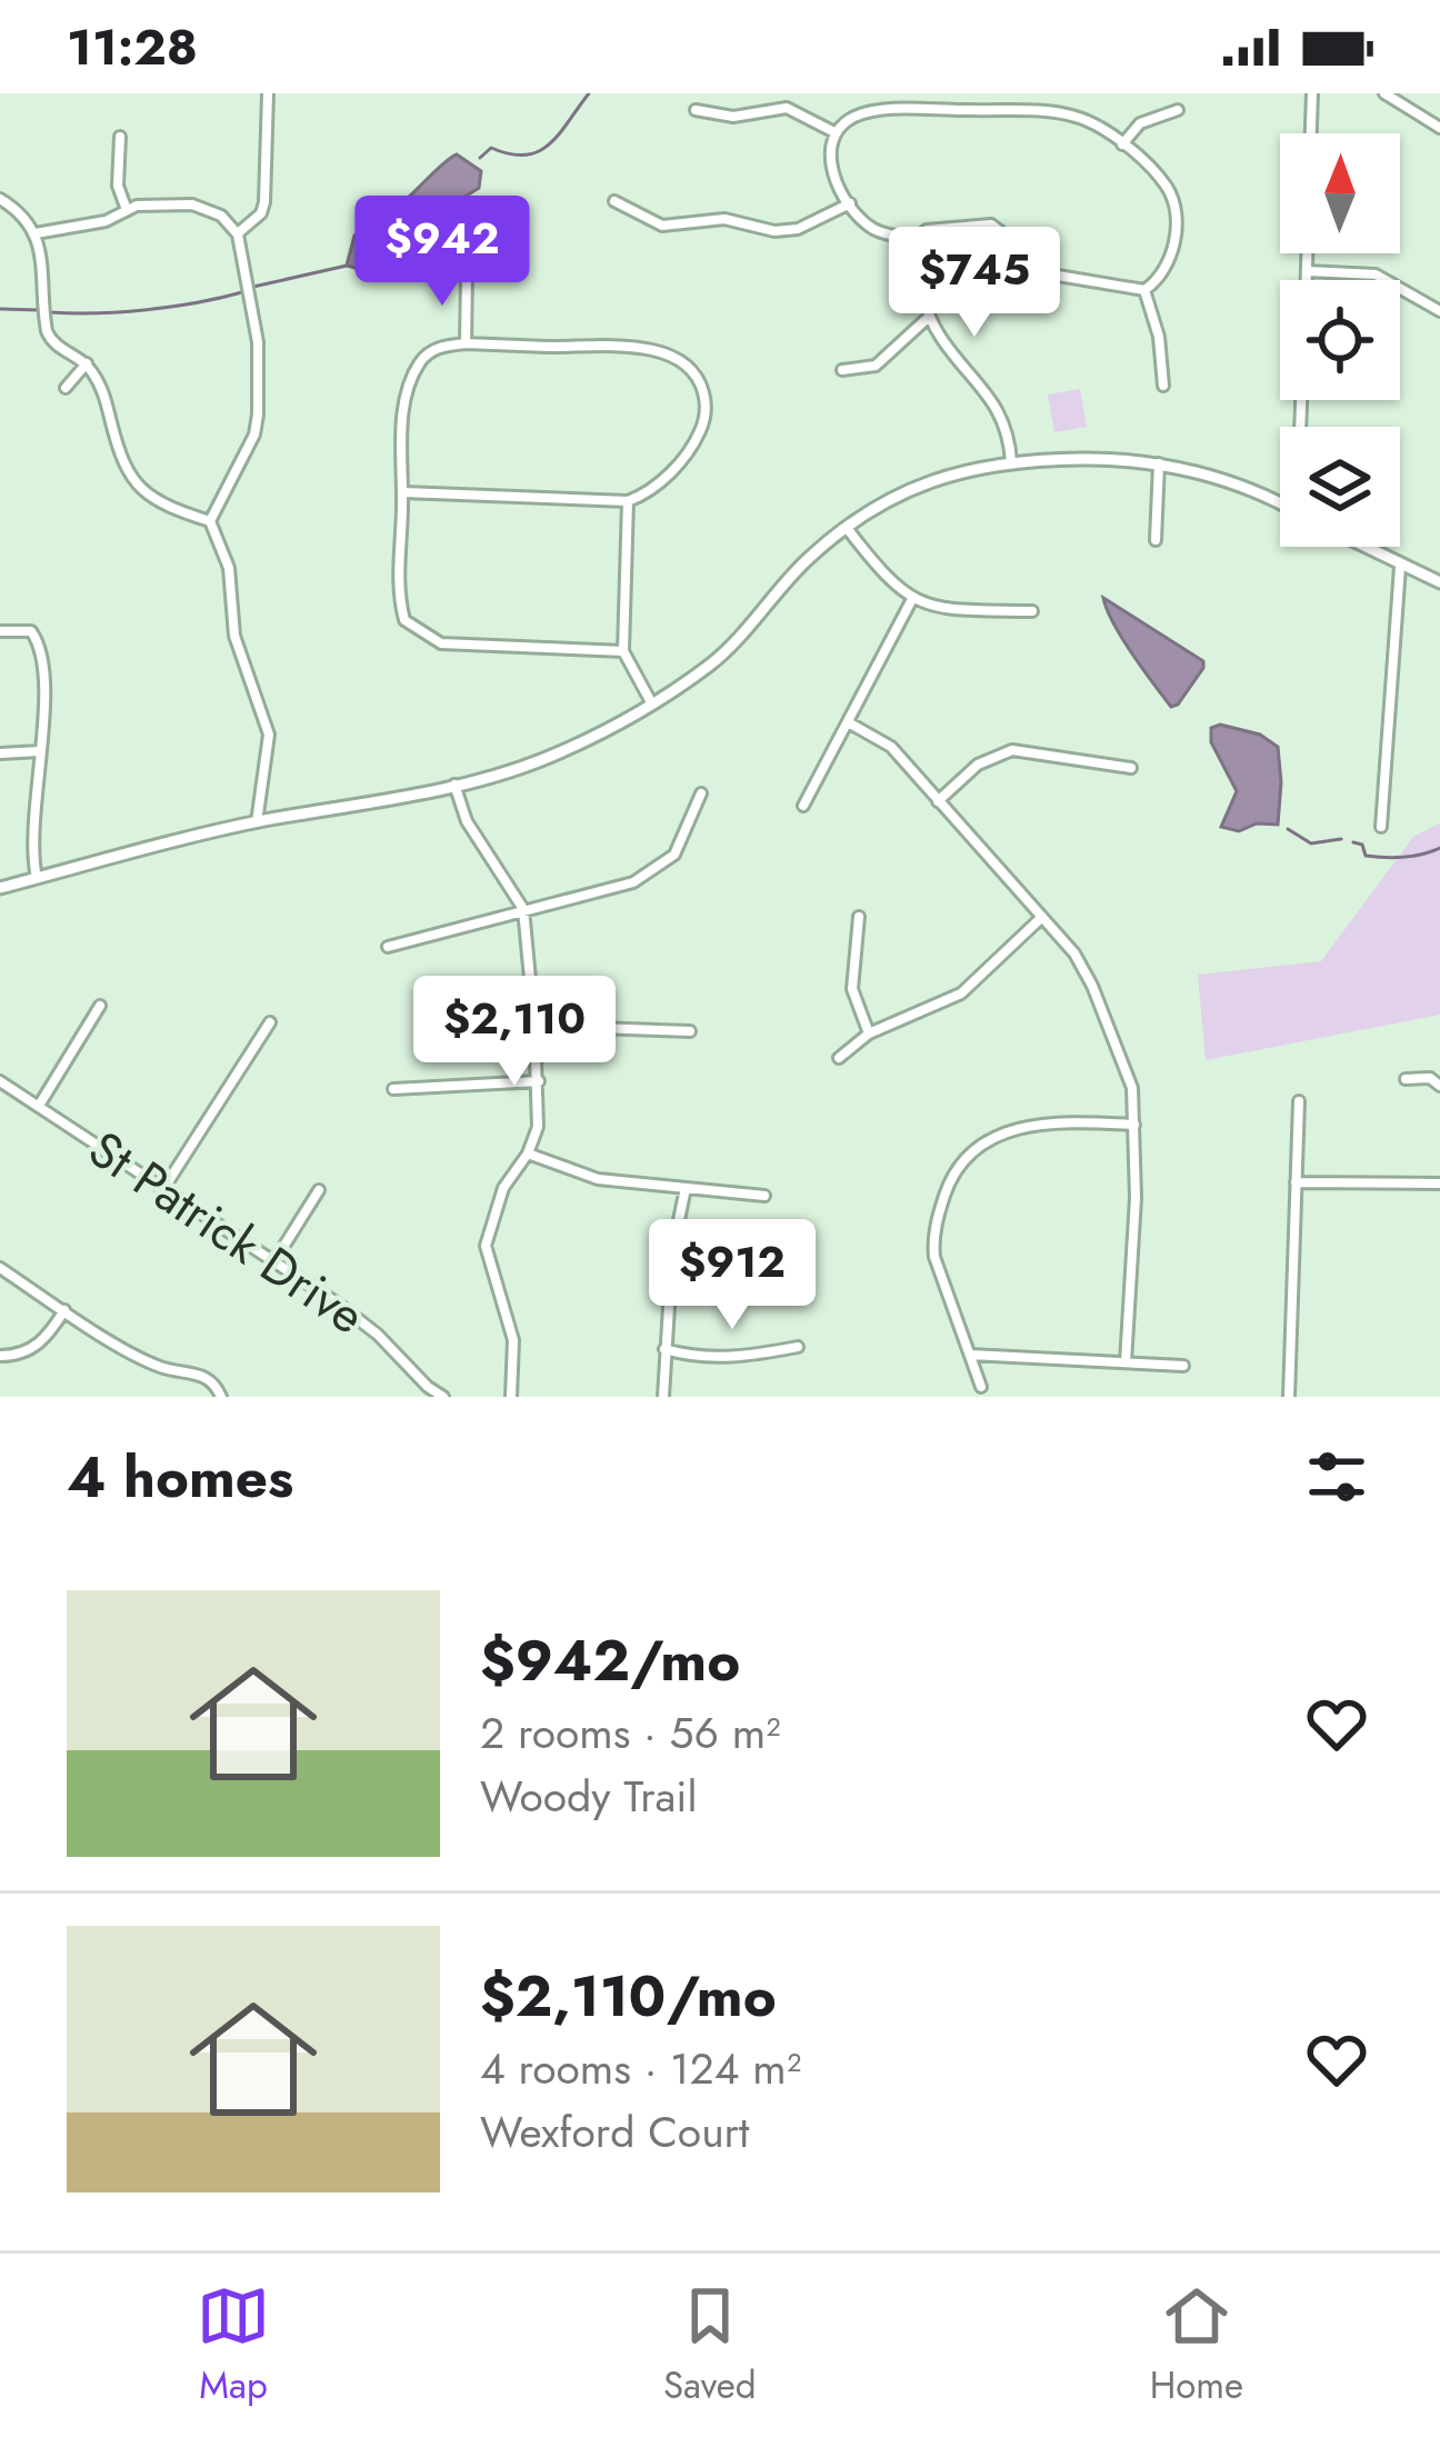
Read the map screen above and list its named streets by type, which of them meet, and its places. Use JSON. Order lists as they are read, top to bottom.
{
  "streets": {
    "street": ["St Patrick Drive"]
  },
  "north": "top",
  "page": {
    "status": "11:28",
    "price": [
      "$942",
      "$745",
      "$2,110",
      "$912"
    ],
    "heading": "4 homes",
    "list": [
      {
        "name": "$942/mo",
        "note": "2 rooms · 56 m² · Woody Trail"
      },
      {
        "name": "$2,110/mo",
        "note": "4 rooms · 124 m² · Wexford Court"
      }
    ],
    "tabs": ["Map", "Saved", "Home"]
  }
}
